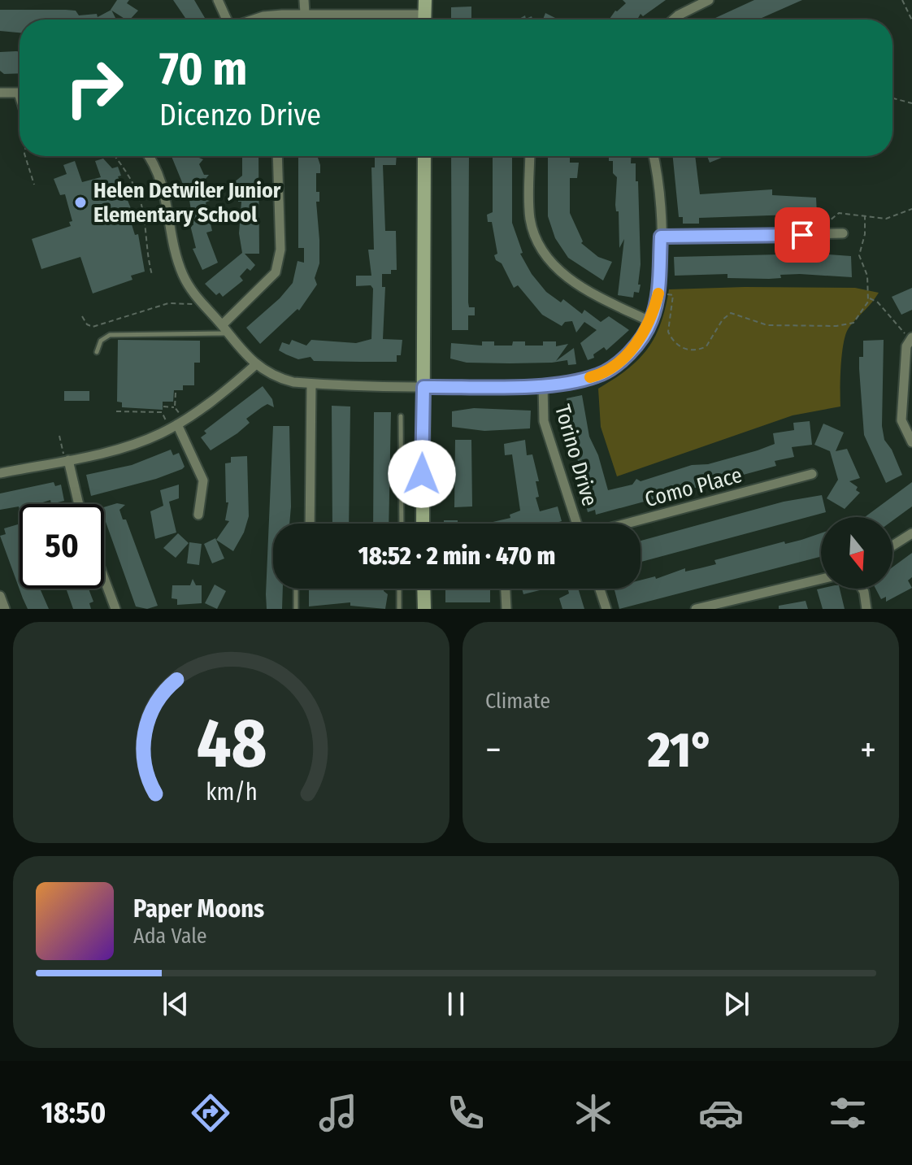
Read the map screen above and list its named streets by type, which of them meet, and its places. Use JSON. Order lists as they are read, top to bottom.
{
  "streets": {
    "street": ["Torino Drive", "Como Place"]
  },
  "places": ["Helen Detwiler Junior Elementary School"],
  "north": "bottom",
  "page": {
    "turn": ["70 m", "Dicenzo Drive"],
    "limit": "50",
    "trip": "18:52 · 2 min · 470 m",
    "tile": "Climate",
    "heat": ["−", "21°", "+"],
    "song": ["Paper Moons", "Ada Vale"],
    "tabs": "18:50",
    "gauge": ["48", "km/h"]
  }
}
